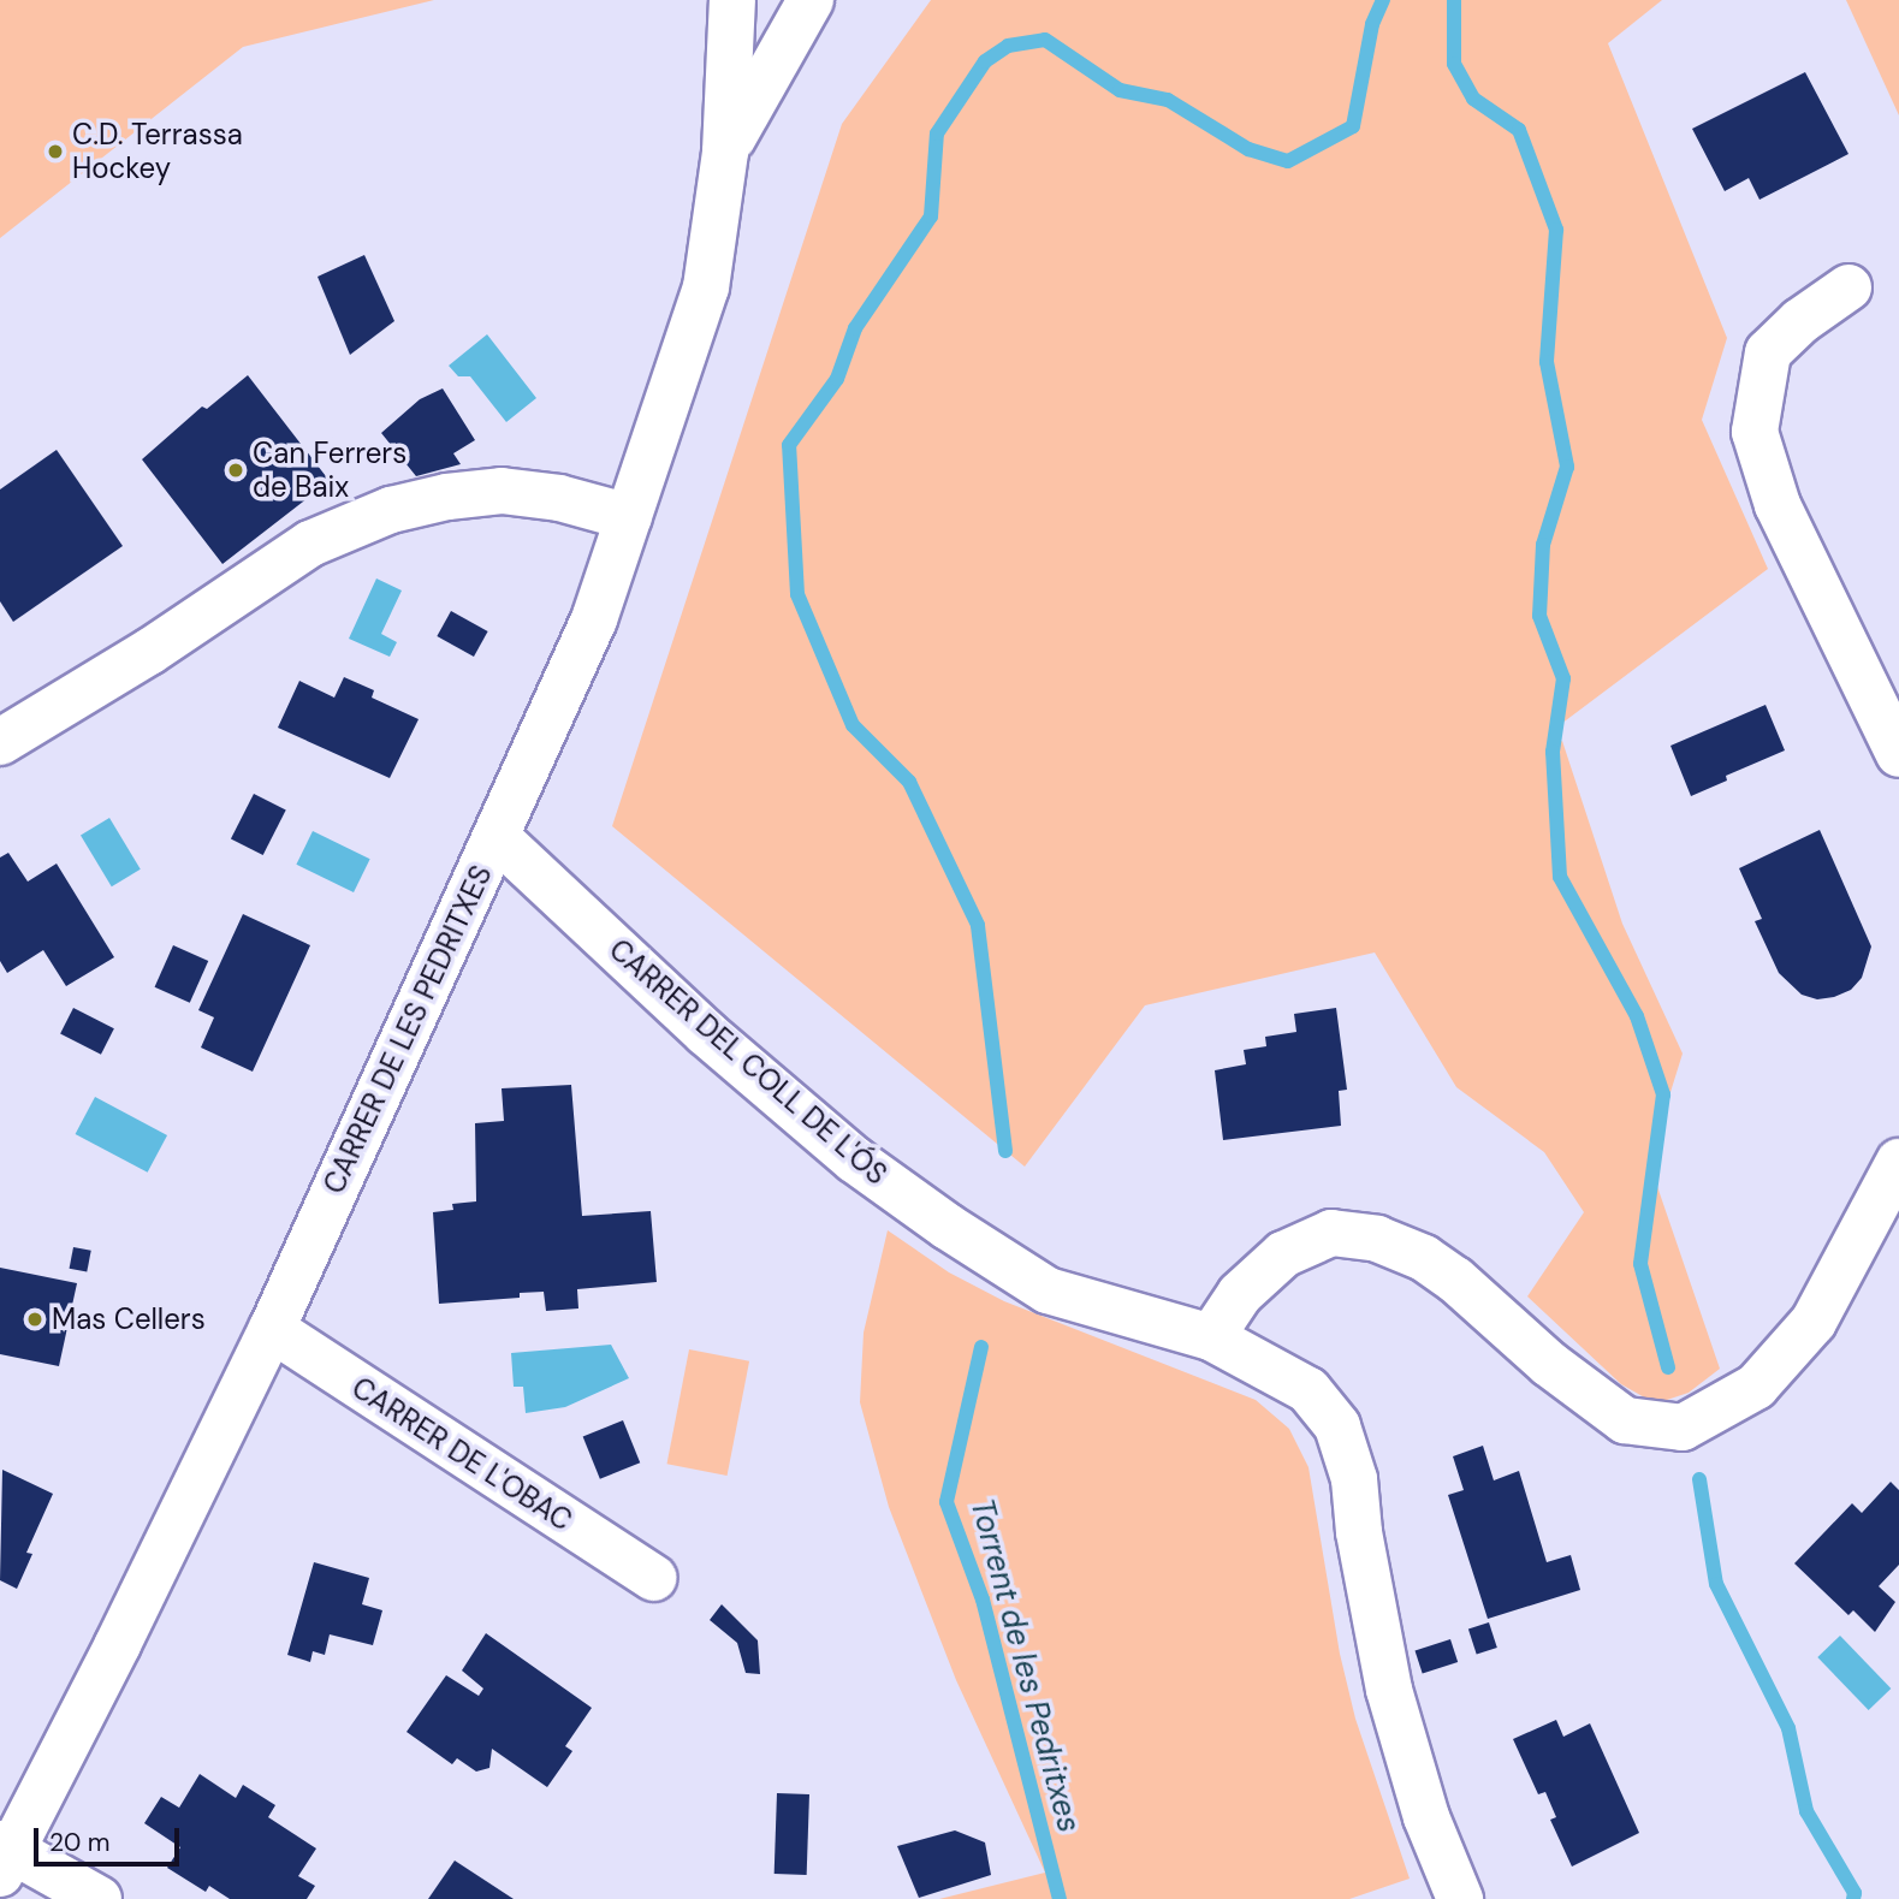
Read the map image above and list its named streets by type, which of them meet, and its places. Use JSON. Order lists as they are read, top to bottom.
{
  "streets": {
    "street": ["CARRER DE LES PEDRITXES", "CARRER DEL COLL DE L'ÓS", "CARRER DE L'OBAC"]
  },
  "crossings": [
    ["CARRER DE LES PEDRITXES", "CARRER DEL COLL DE L'ÓS"],
    ["CARRER DE LES PEDRITXES", "CARRER DE L'OBAC"]
  ],
  "water": ["Torrent de les Pedritxes"],
  "places": ["C.D. Terrassa Hockey", "Can Ferrers de Baix", "Mas Cellers"],
  "scale_bar": "20 m"
}
